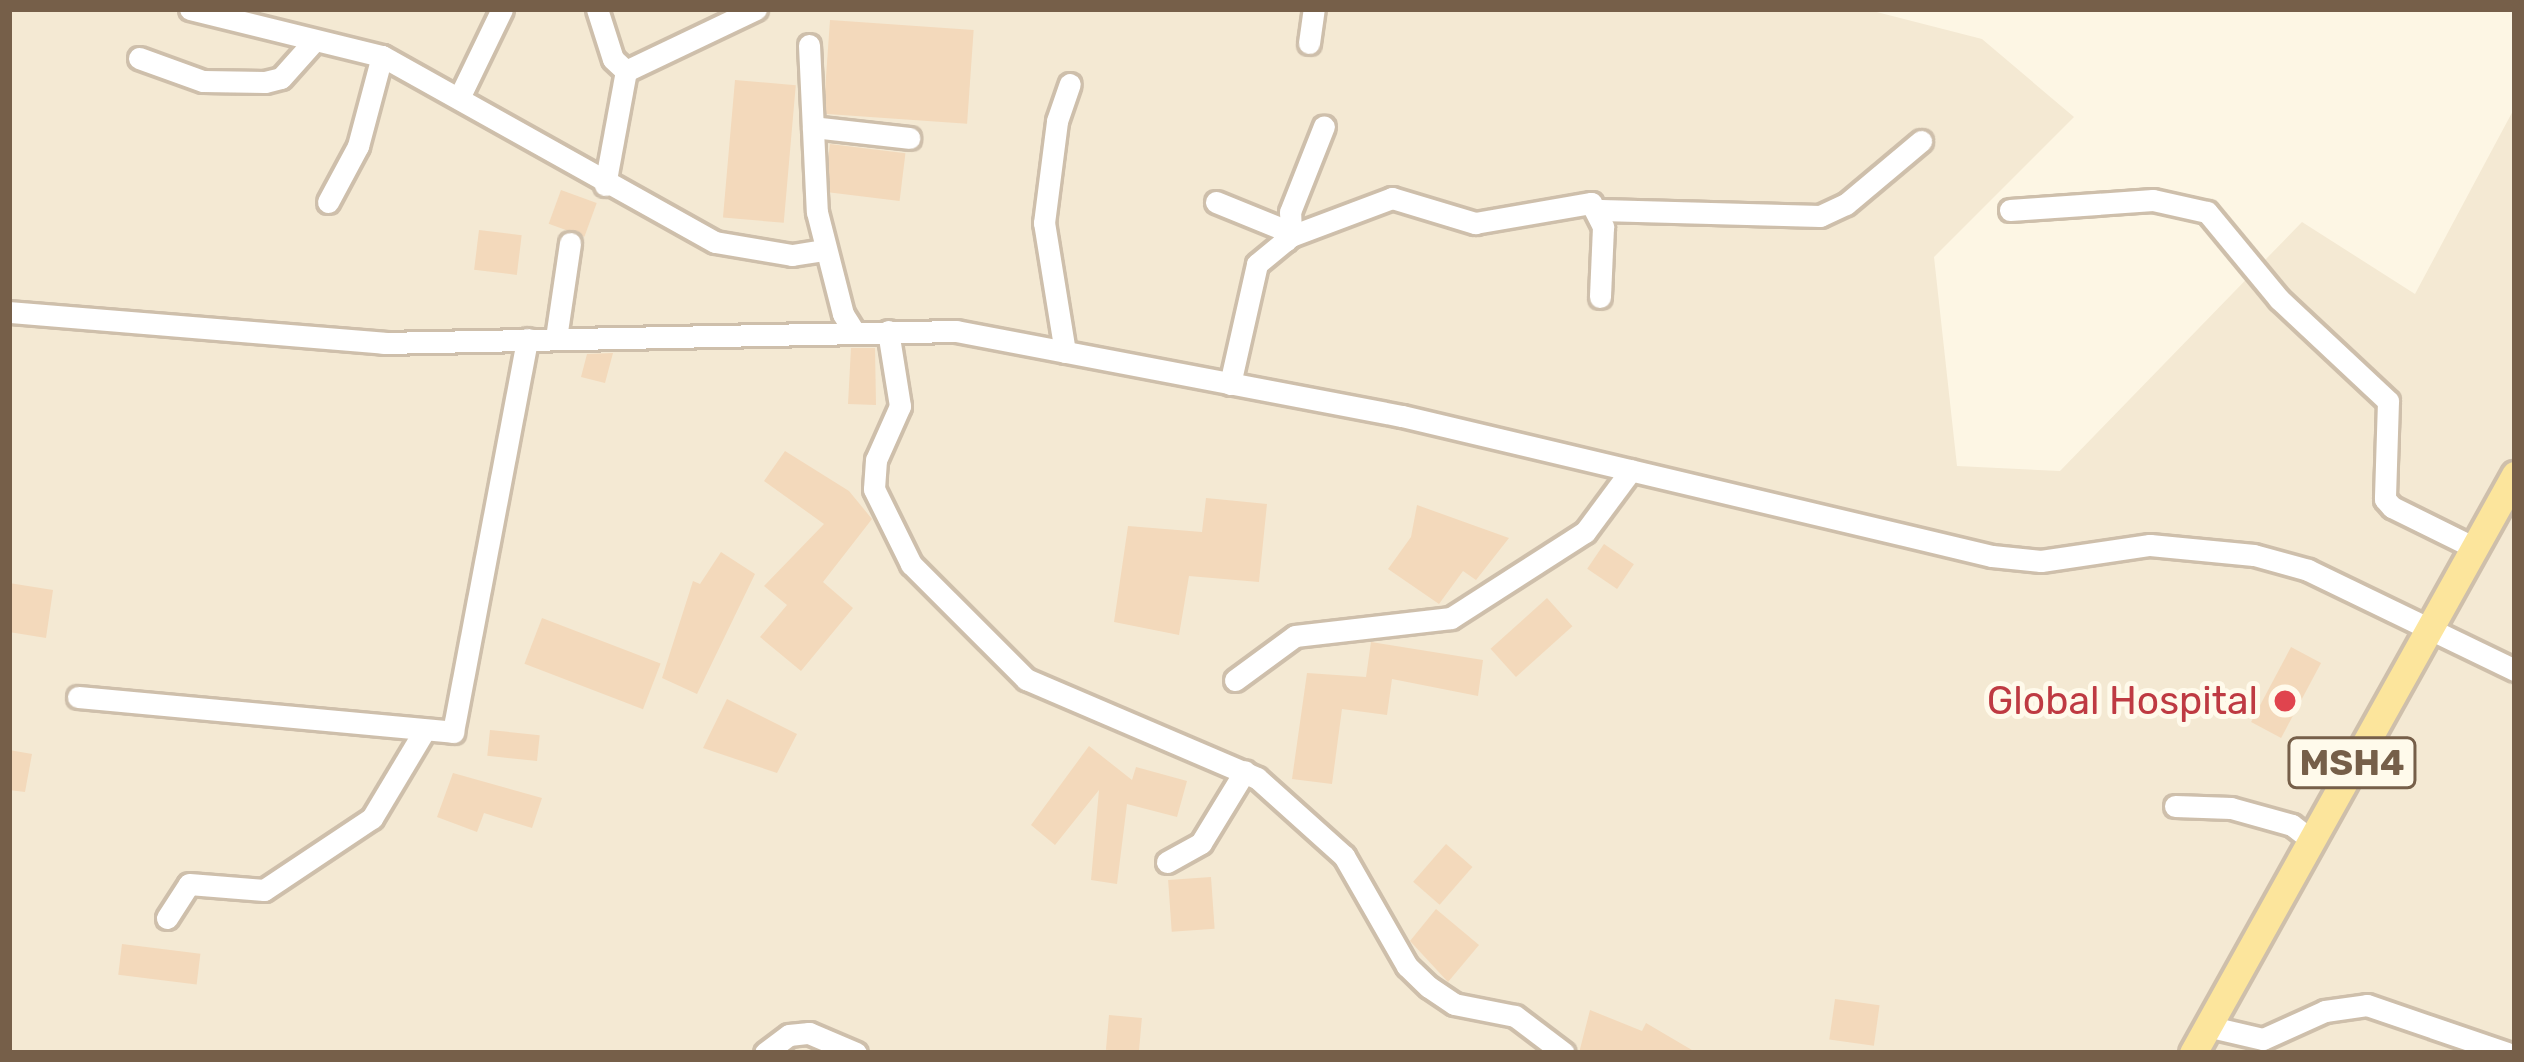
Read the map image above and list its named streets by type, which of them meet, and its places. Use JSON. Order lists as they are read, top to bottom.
{
  "streets": {
    "main road": ["MSH4"]
  },
  "places": ["Global Hospital"]
}
